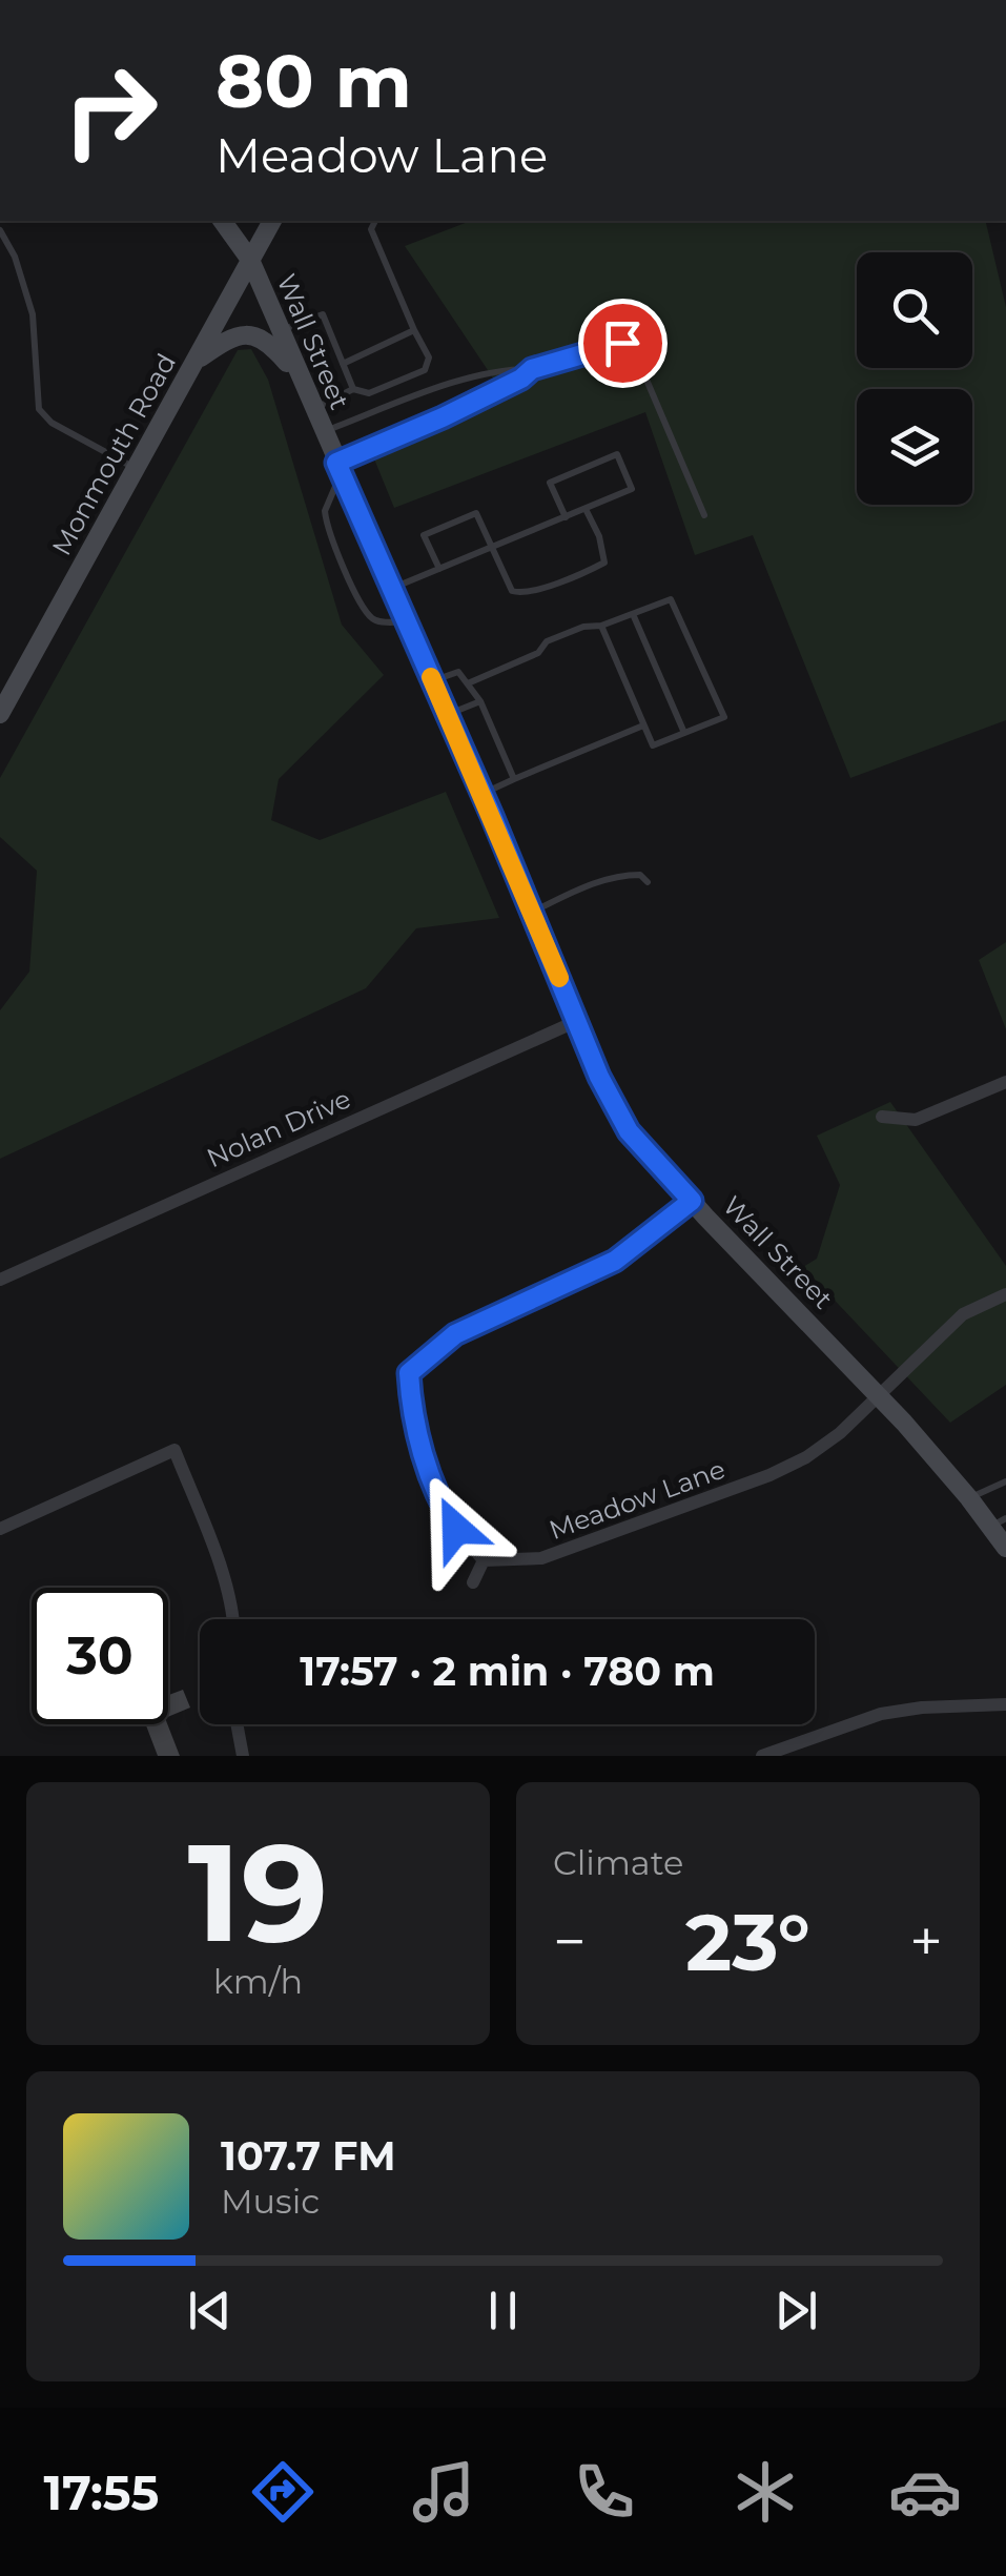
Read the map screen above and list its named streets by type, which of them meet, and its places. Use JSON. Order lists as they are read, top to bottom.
{
  "streets": {
    "street": [
      "Wall Street",
      "Monmouth Road",
      "Nolan Drive",
      "Meadow Lane"
    ]
  },
  "crossings": [
    ["Wall Street", "Monmouth Road"],
    ["Wall Street", "Nolan Drive"],
    ["Wall Street", "Meadow Lane"]
  ],
  "page": {
    "turn": ["80 m", "Meadow Lane"],
    "limit": "30",
    "trip": "17:57 · 2 min · 780 m",
    "tile": [
      ["19", "km/h"],
      "Climate"
    ],
    "heat": ["−", "23°", "+"],
    "song": ["107.7 FM", "Music"],
    "tabs": "17:55"
  }
}
